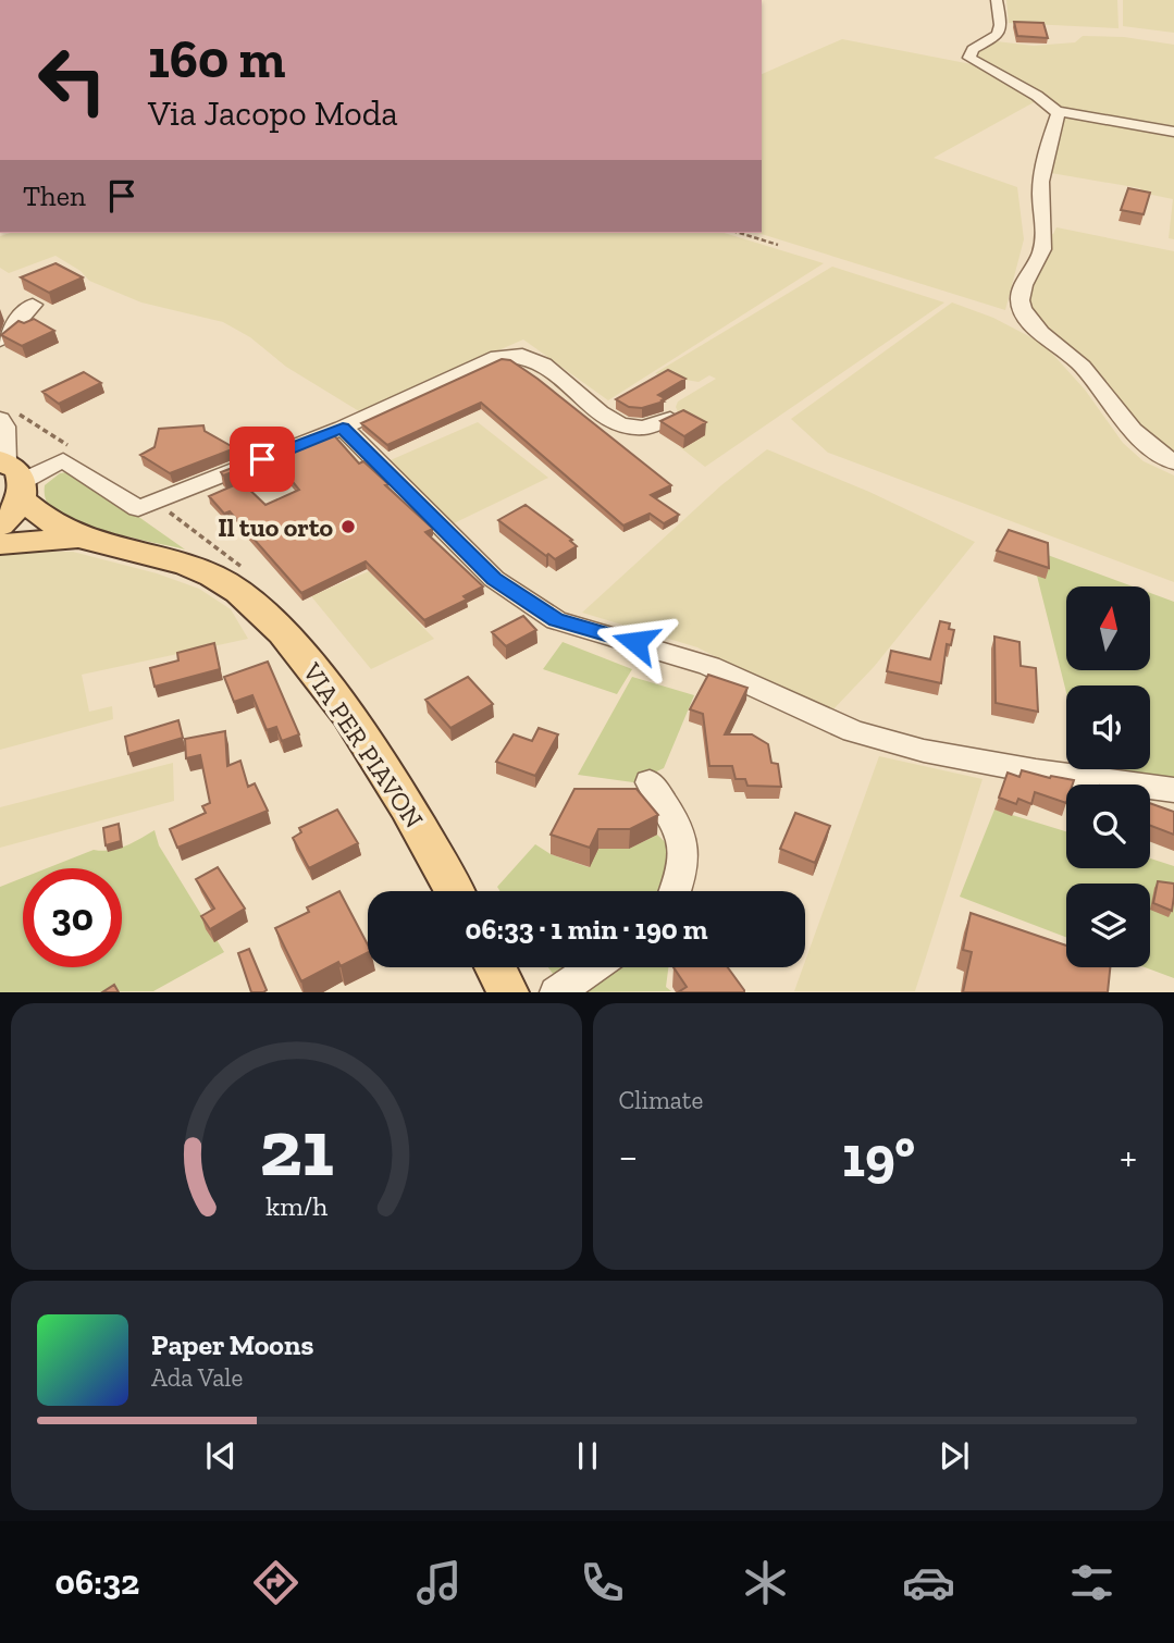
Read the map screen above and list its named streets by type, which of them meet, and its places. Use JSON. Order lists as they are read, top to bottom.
{
  "streets": {
    "main road": ["VIA PER PIAVON"]
  },
  "places": ["Il tuo orto"],
  "north": "top",
  "page": {
    "turn": ["160 m", "Via Jacopo Moda"],
    "then": "Then",
    "limit": "30",
    "trip": "06:33 · 1 min · 190 m",
    "tile": "Climate",
    "heat": ["−", "19°", "+"],
    "song": ["Paper Moons", "Ada Vale"],
    "tabs": "06:32",
    "gauge": ["21", "km/h"]
  }
}
